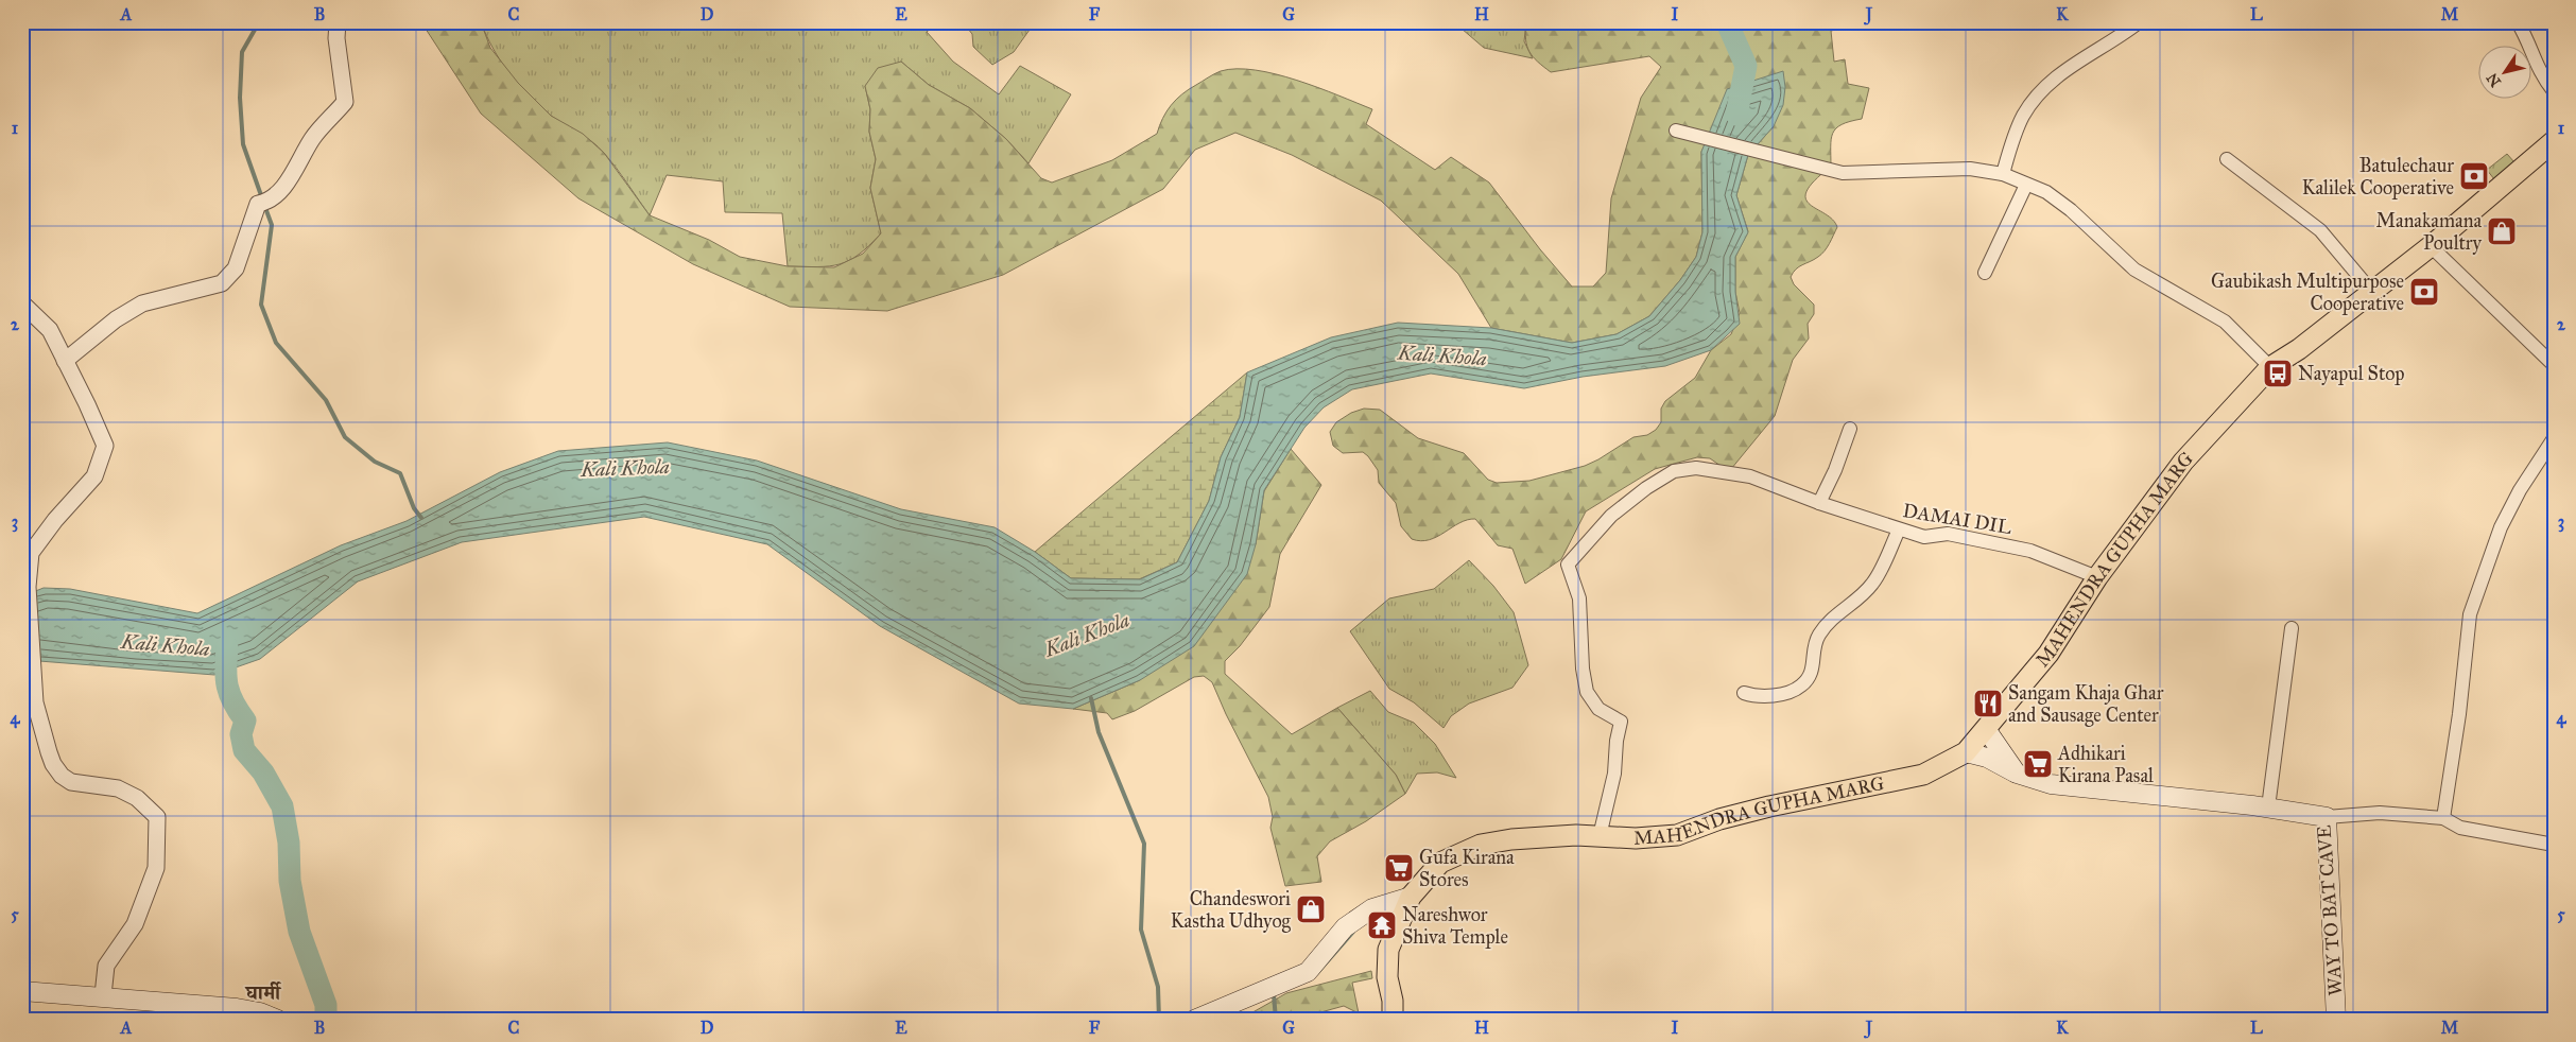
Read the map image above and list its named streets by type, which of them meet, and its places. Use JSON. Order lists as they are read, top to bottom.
{
  "streets": {
    "main road": ["MAHENDRA GUPHA MARG", "WAY TO BAT CAVE"],
    "street": ["DAMAI DIL"]
  },
  "crossings": [
    ["DAMAI DIL", "MAHENDRA GUPHA MARG"],
    ["MAHENDRA GUPHA MARG", "WAY TO BAT CAVE"]
  ],
  "districts": ["घार्मी"],
  "water": ["Kali Khola"],
  "places": {
    "bank": ["Batulechaur Kalilek Cooperative", "Gaubikash Multipurpose Cooperative"],
    "shop": ["Manakamana Poultry", "Chandeswori Kastha Udhyog"],
    "bus stop": ["Nayapul Stop"],
    "restaurant": ["Sangam Khaja Ghar and Sausage Center"],
    "supermarket": ["Adhikari Kirana Pasal", "Gufa Kirana Stores"],
    "temple": ["Nareshwor Shiva Temple"]
  },
  "north": "bottom left",
  "grid": {
    "columns": [
      "A",
      "B",
      "C",
      "D",
      "E",
      "F",
      "G",
      "H",
      "I",
      "J",
      "K",
      "L",
      "M"
    ],
    "rows": [
      "1",
      "2",
      "3",
      "4",
      "5"
    ]
  }
}
